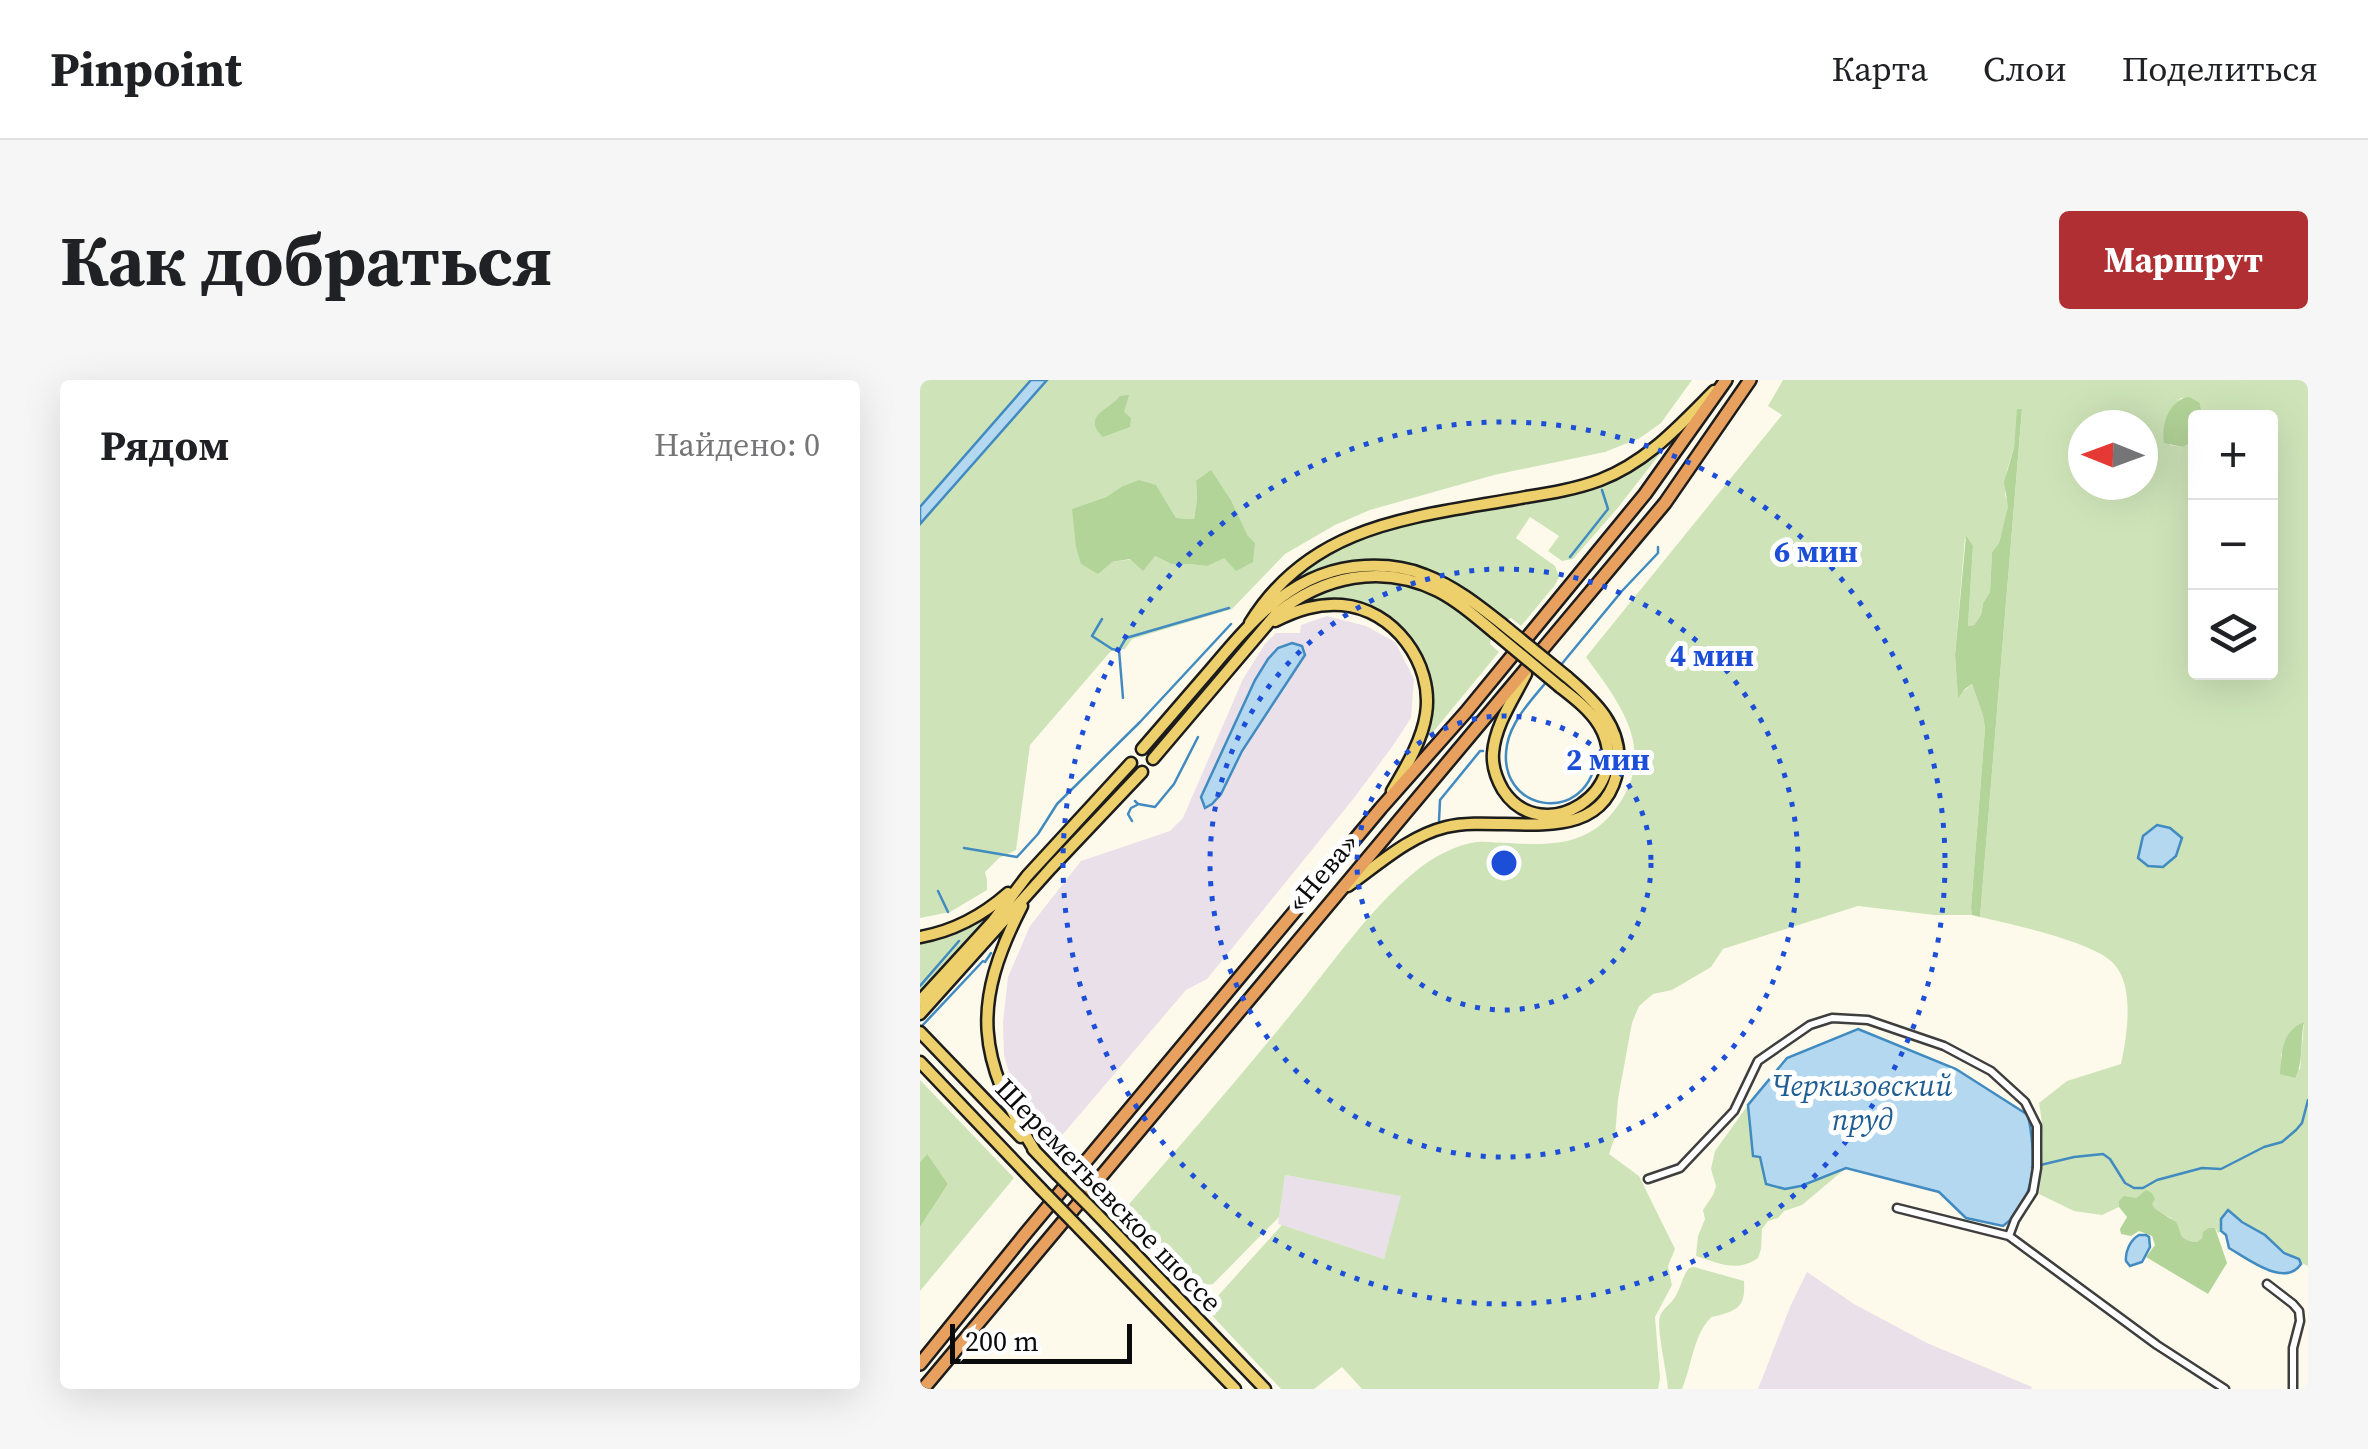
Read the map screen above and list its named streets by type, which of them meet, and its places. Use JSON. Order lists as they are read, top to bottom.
{
  "streets": {
    "highway": ["«Нева»"],
    "main road": ["Шереметьевское шоссе"]
  },
  "water": ["Черкизовский пруд"],
  "scale_bar": "200 m",
  "north": "left",
  "page": {
    "header": "Pinpoint",
    "nav": ["Карта", "Слои", "Поделиться"],
    "buttons": "Маршрут",
    "title": "Как добраться",
    "heading": ["Рядом", "Найдено: 0"],
    "map_buttons": ["+", "−"],
    "scale": "200 m"
  },
  "rings": ["6 мин", "4 мин", "2 мин"]
}
